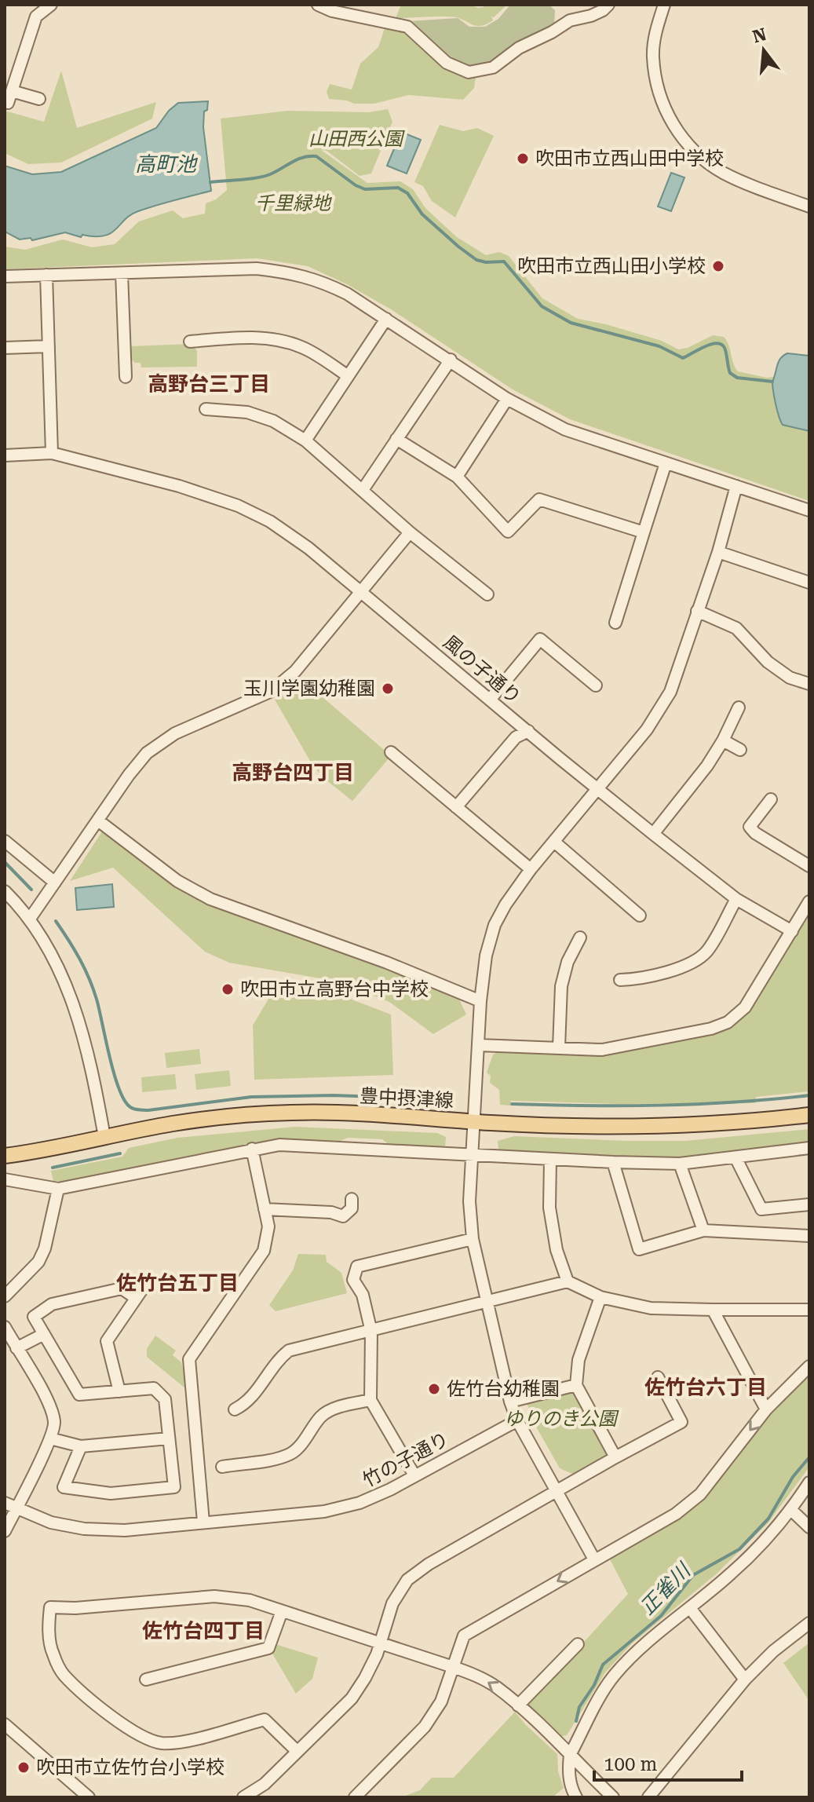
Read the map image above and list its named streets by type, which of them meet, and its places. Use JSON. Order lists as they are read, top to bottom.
{
  "streets": {
    "main road": ["豊中摂津線"],
    "street": ["風の子通り", "竹の子通り"]
  },
  "districts": [
    "高野台三丁目",
    "高野台四丁目",
    "佐竹台五丁目",
    "佐竹台六丁目",
    "佐竹台四丁目"
  ],
  "water": ["高町池", "正雀川"],
  "parks": ["山田西公園", "千里緑地", "ゆりのき公園"],
  "places": [
    "吹田市立西山田中学校",
    "吹田市立西山田小学校",
    "玉川学園幼稚園",
    "吹田市立高野台中学校",
    "佐竹台幼稚園",
    "吹田市立佐竹台小学校"
  ],
  "scale_bar": "100 m",
  "north": "top"
}
